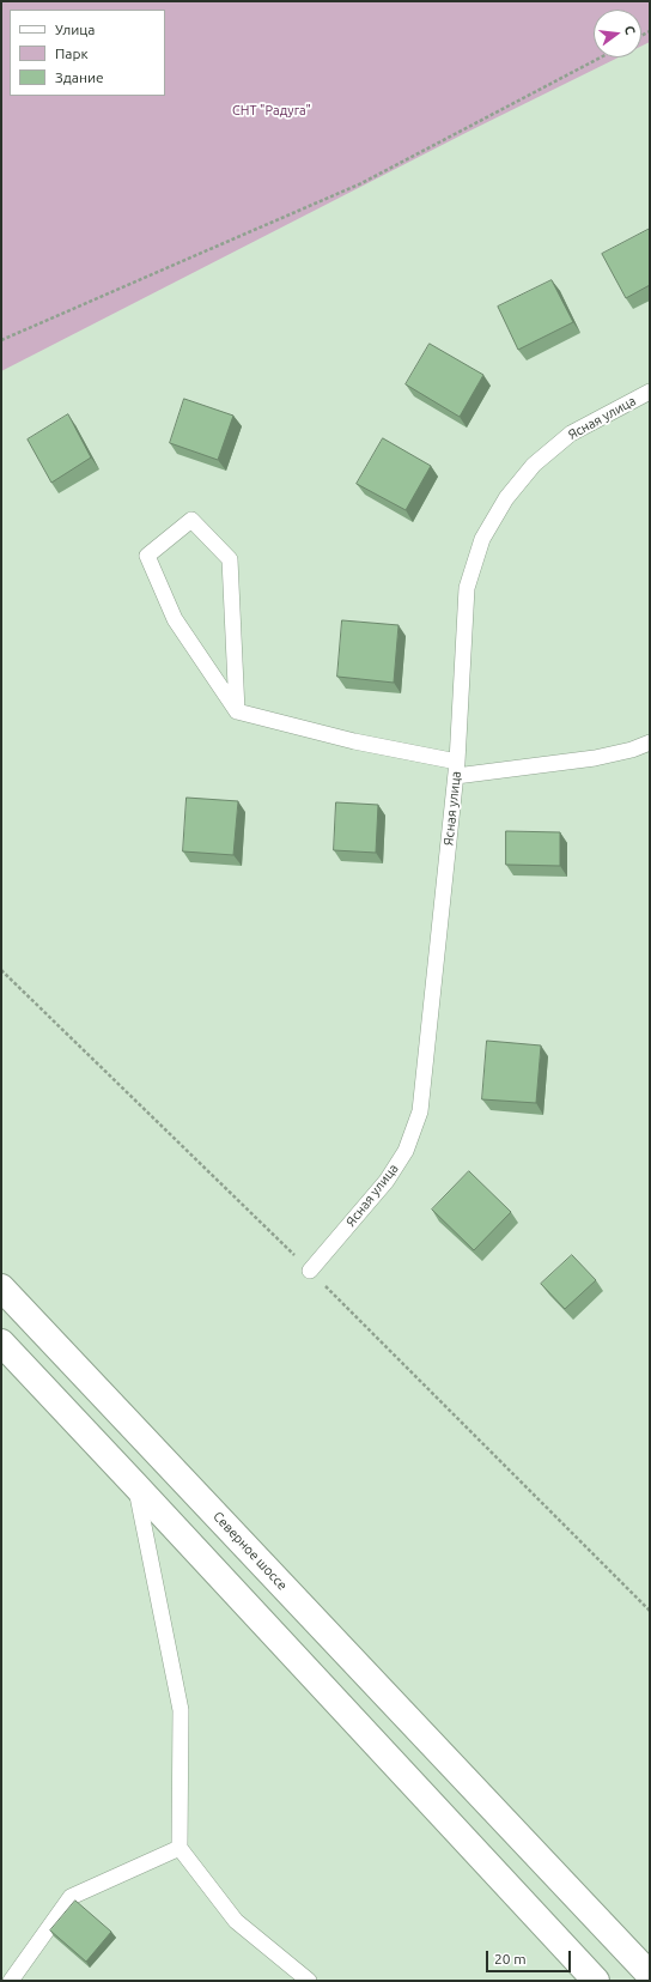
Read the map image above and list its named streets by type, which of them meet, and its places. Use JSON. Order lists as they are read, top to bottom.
{
  "streets": {
    "main road": ["Северное шоссе"],
    "lane": ["Ясная улица"]
  },
  "parks": ["СНТ \"Радуга\""],
  "legend": ["Улица", "Парк", "Здание"],
  "scale_bar": "20 m",
  "north": "right"
}
